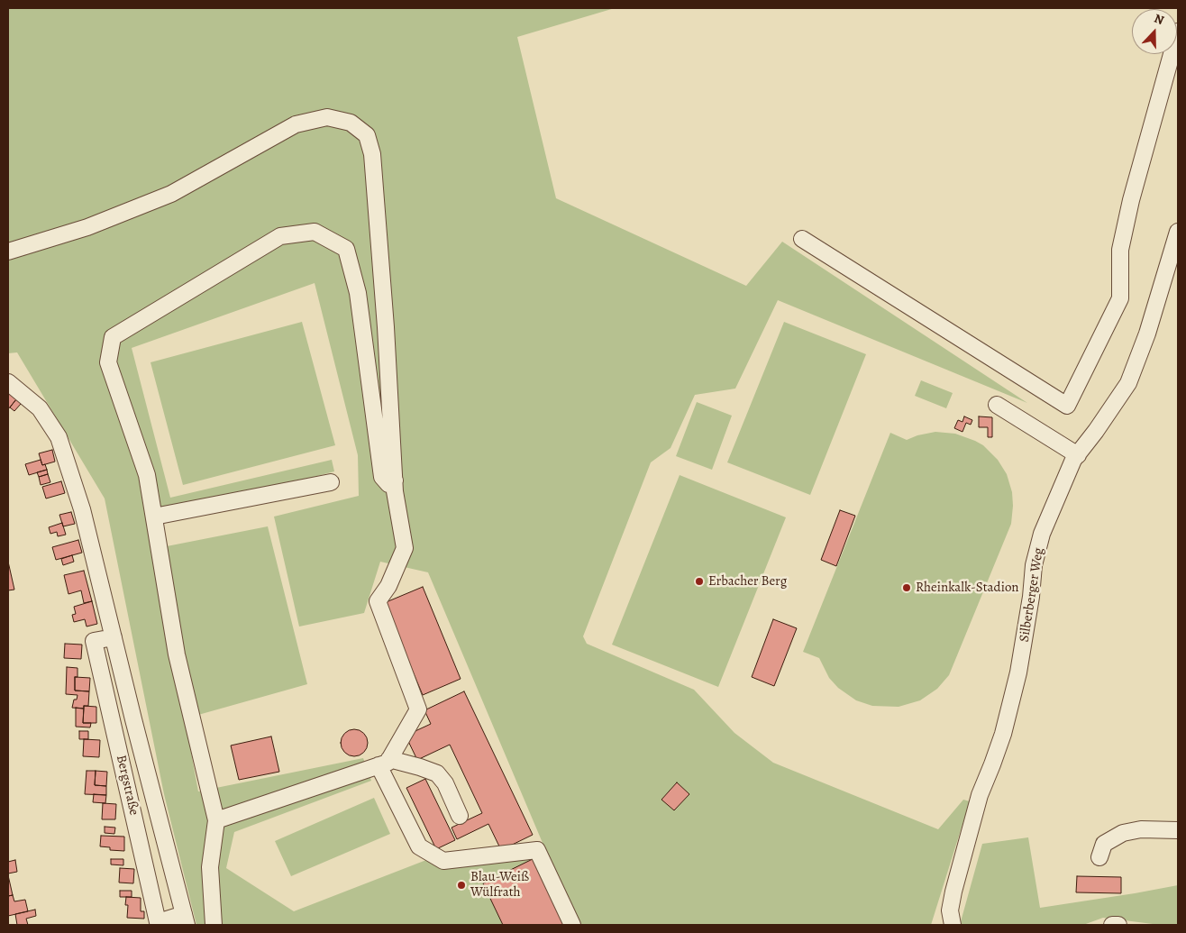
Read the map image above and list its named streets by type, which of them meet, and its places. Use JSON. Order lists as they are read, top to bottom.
{
  "streets": {
    "street": ["Silberberger Weg", "Bergstraße"]
  },
  "places": ["Erbacher Berg", "Rheinkalk-Stadion", "Blau-Weiß Wülfrath"],
  "north": "top"
}
